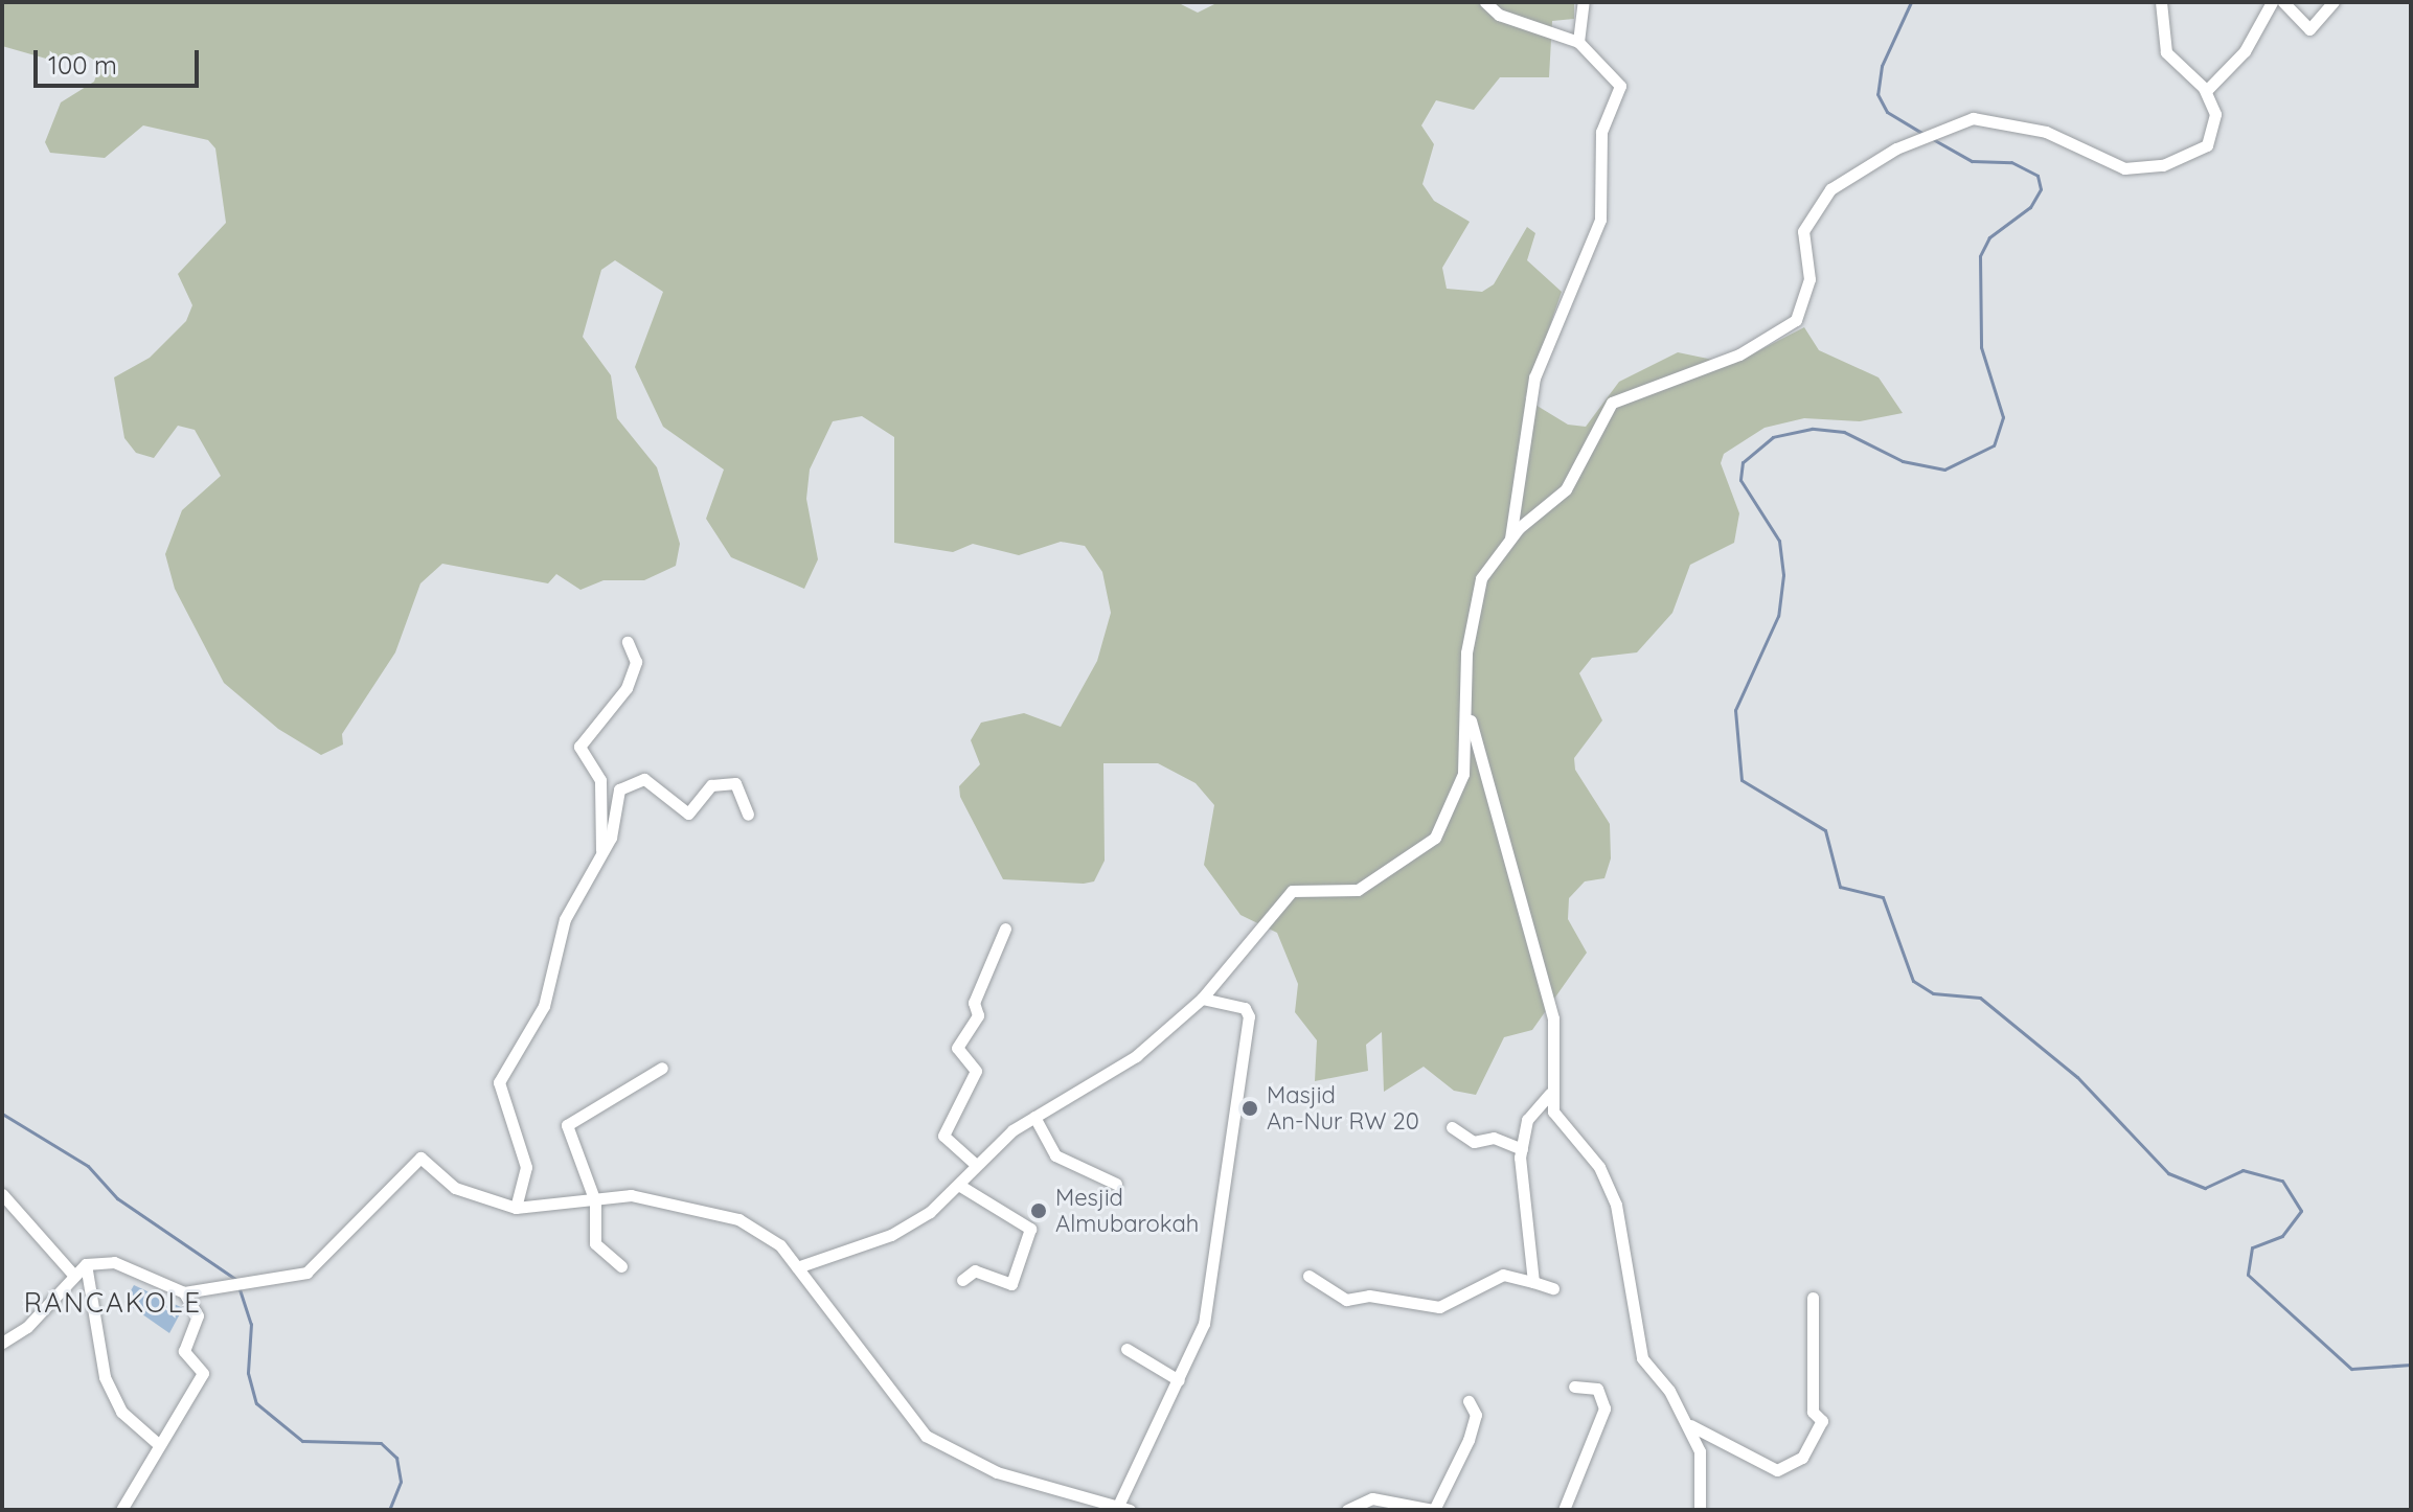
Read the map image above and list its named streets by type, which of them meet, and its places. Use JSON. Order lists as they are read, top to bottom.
{
  "districts": ["RANCAKOLE"],
  "places": ["Masjid An-Nur RW 20", "Mesjid Almubarokah"],
  "scale_bar": "100 m"
}
